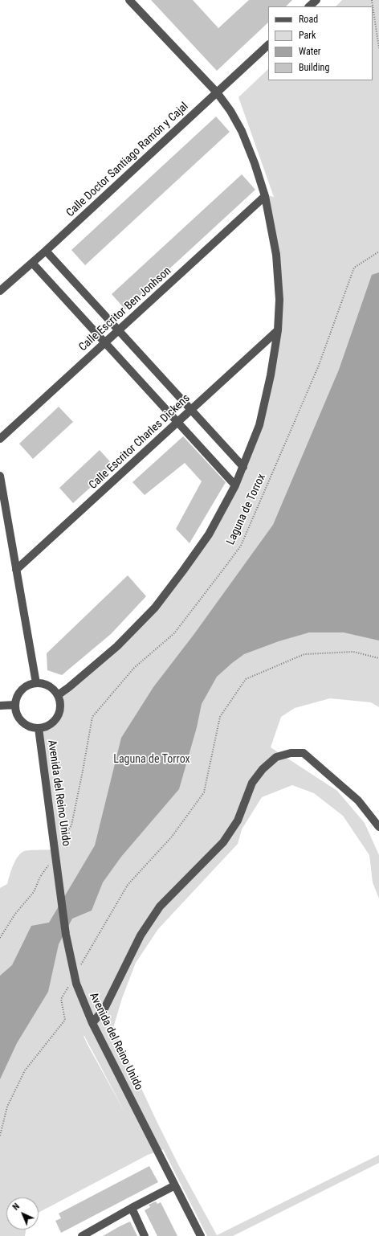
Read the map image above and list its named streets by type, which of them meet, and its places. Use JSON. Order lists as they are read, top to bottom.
{
  "streets": {
    "street": [
      "Calle Doctor Santiago Ramón y Cajal",
      "Calle Escritor Ben Jonhson",
      "Calle Escritor Charles Dickens",
      "Avenida del Reino Unido"
    ],
    "path": ["Laguna de Torrox"]
  },
  "crossings": [
    ["Laguna de Torrox", "Avenida del Reino Unido"]
  ],
  "parks": ["Laguna de Torrox"],
  "legend": [
    "Road",
    "Park",
    "Water",
    "Building"
  ],
  "north": "top left"
}
